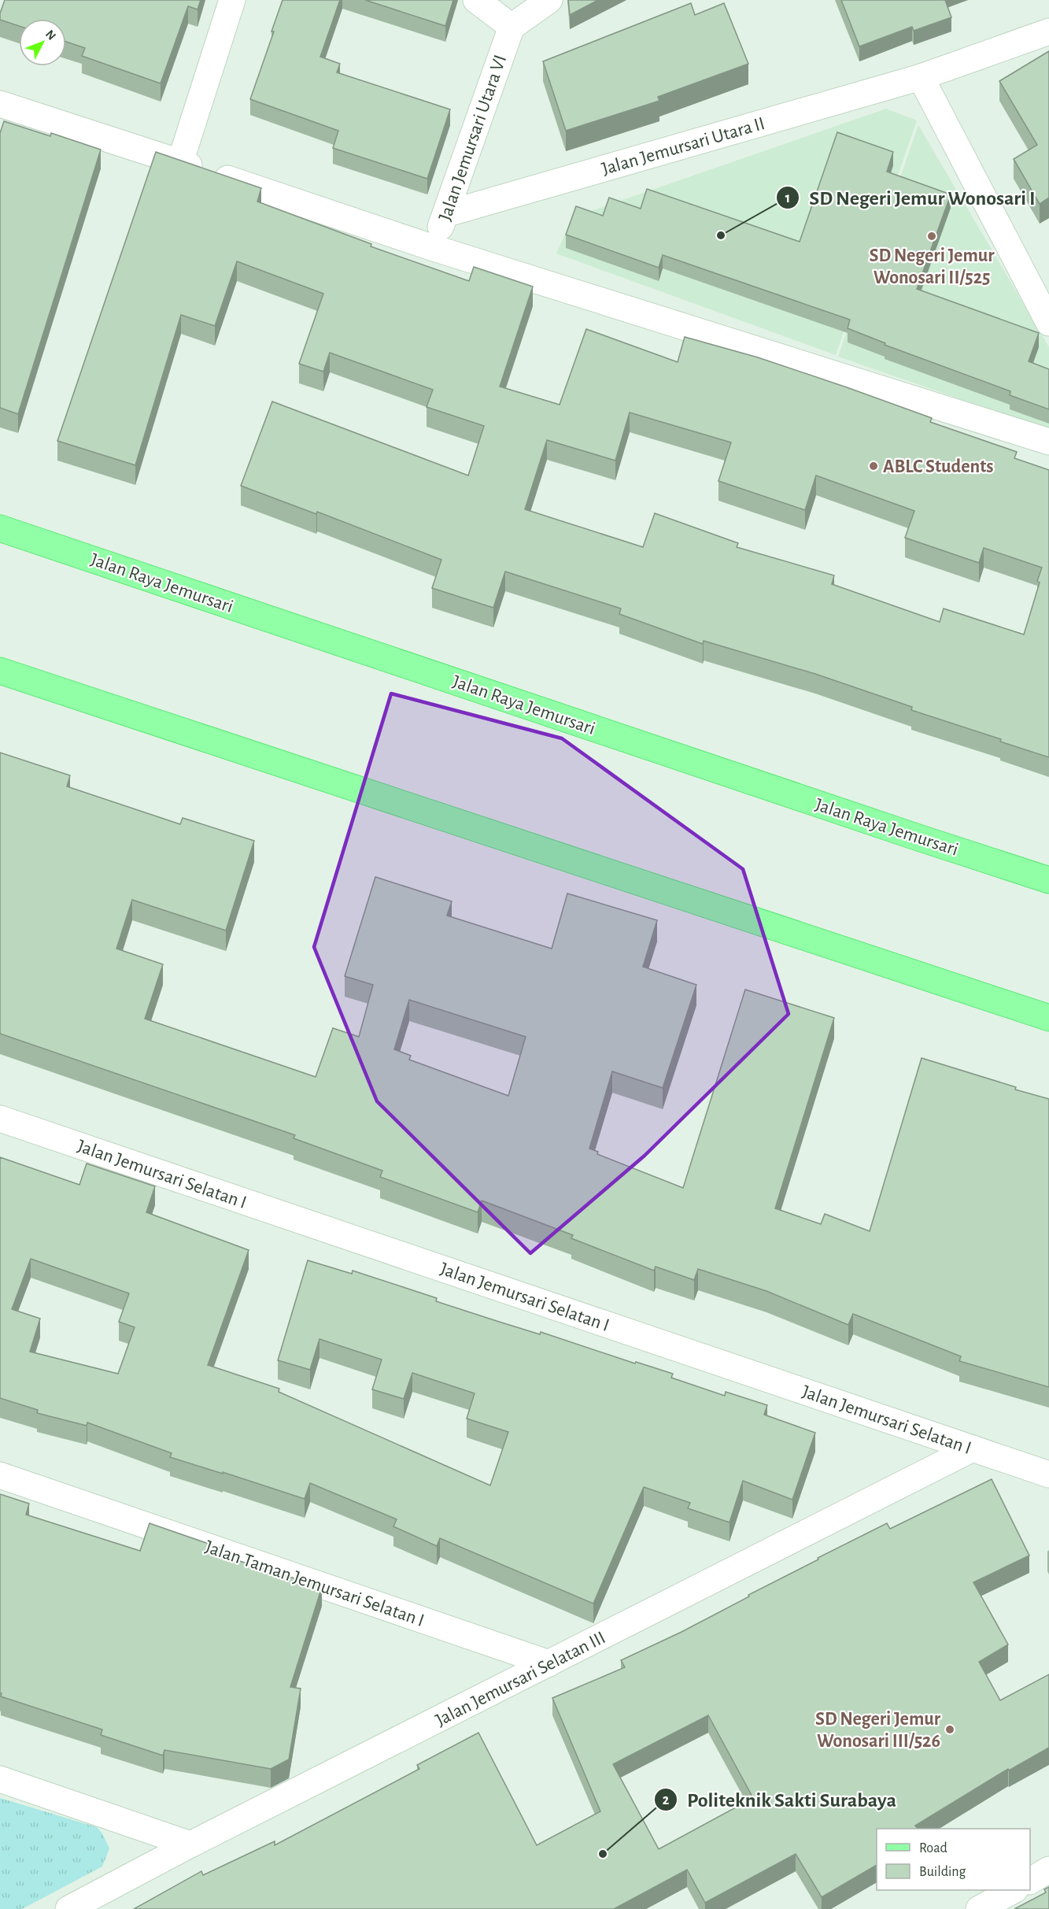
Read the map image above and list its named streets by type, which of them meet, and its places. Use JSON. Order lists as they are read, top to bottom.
{
  "streets": {
    "main road": ["Jalan Raya Jemursari"],
    "street": [
      "Jalan Jemursari Utara VI",
      "Jalan Jemursari Utara II",
      "Jalan Jemursari Selatan I",
      "Jalan Taman Jemursari Selatan I",
      "Jalan Jemursari Selatan III"
    ]
  },
  "crossings": [
    ["Jalan Jemursari Utara VI", "Jalan Jemursari Utara II"],
    ["Jalan Jemursari Selatan I", "Jalan Jemursari Selatan III"],
    ["Jalan Taman Jemursari Selatan I", "Jalan Jemursari Selatan III"]
  ],
  "places": [
    "SD Negeri Jemur Wonosari I",
    "SD Negeri Jemur Wonosari II/525",
    "ABLC Students",
    "SD Negeri Jemur Wonosari III/526",
    "Politeknik Sakti Surabaya"
  ],
  "legend": ["Road", "Building"],
  "north": "top right"
}
